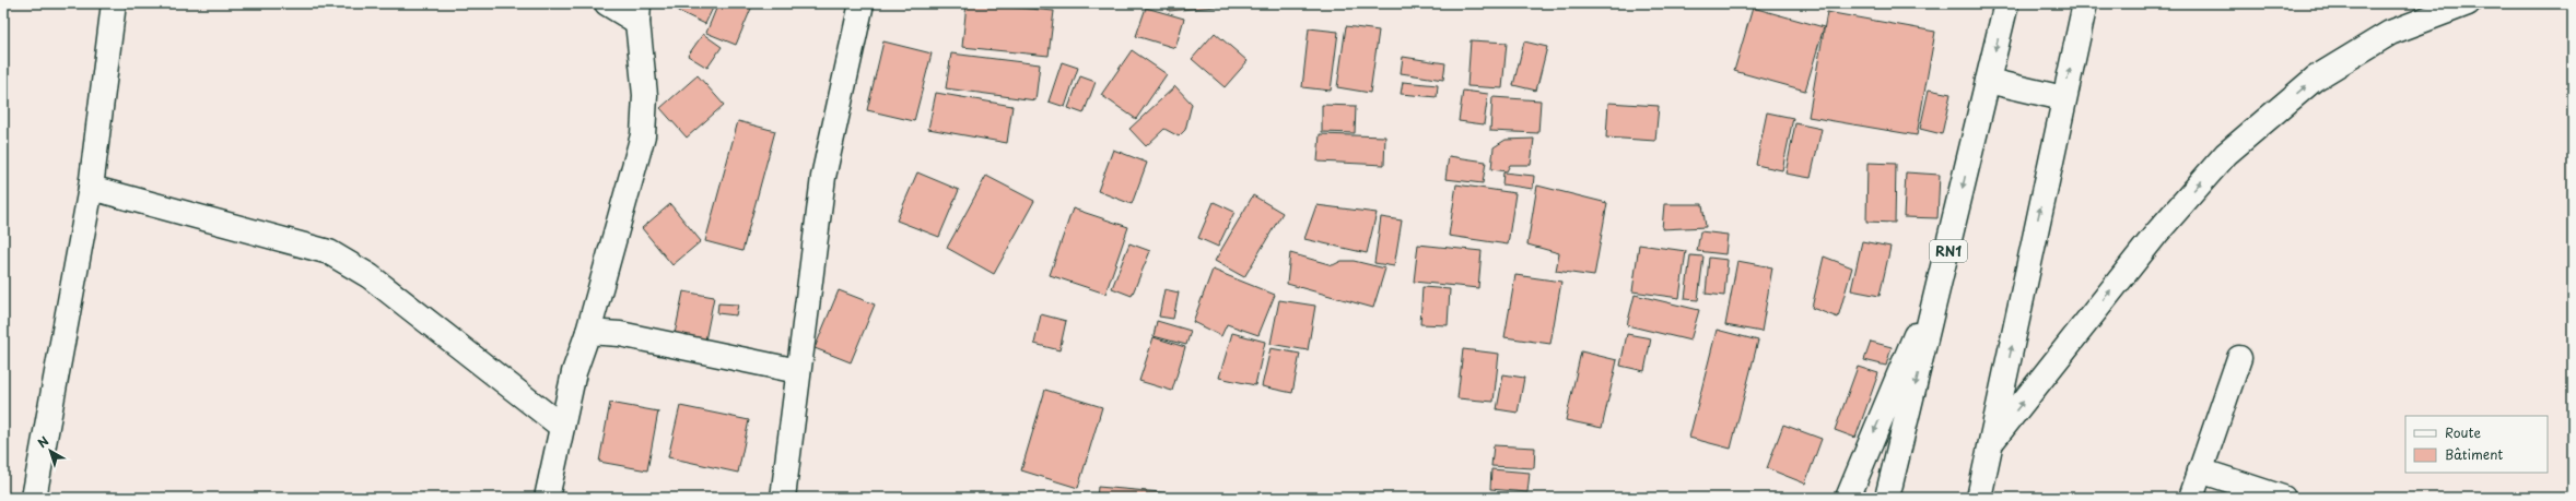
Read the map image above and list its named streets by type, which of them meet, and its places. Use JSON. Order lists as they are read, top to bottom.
{
  "streets": {
    "main road": ["RN1"]
  },
  "legend": ["Route", "Bâtiment"],
  "north": "top left"
}
